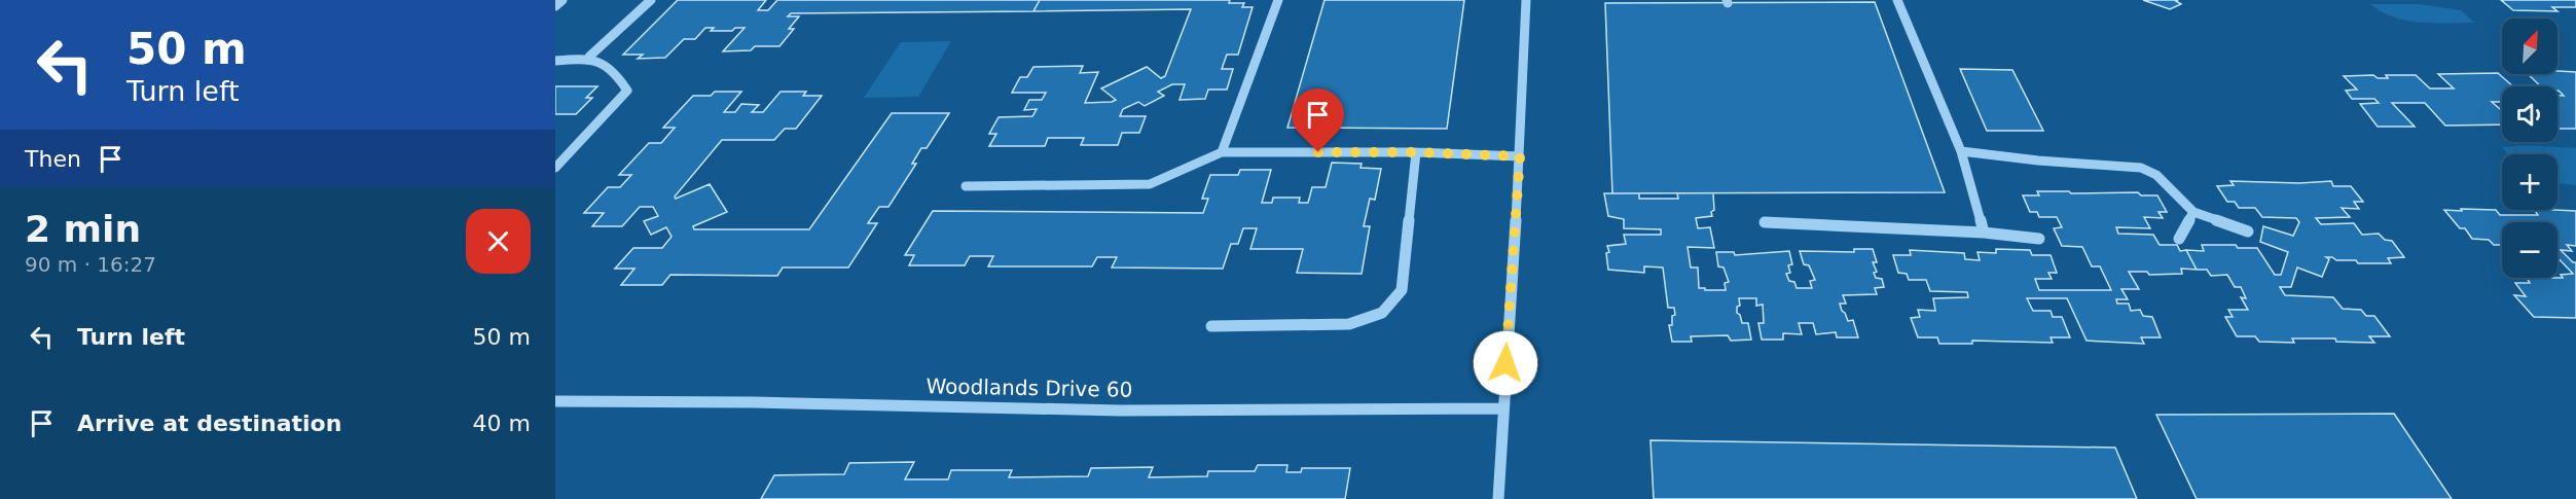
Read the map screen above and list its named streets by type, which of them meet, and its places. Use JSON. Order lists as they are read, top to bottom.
{
  "streets": {
    "street": ["Woodlands Drive 60"]
  },
  "north": "top right",
  "page": {
    "turn": ["50 m", "Turn left"],
    "map_buttons": ["+", "−"],
    "then": "Then",
    "heading": ["2 min", "90 m · 16:27"],
    "list": [
      {
        "name": "Turn left",
        "value": "50 m"
      },
      {
        "name": "Arrive at destination",
        "value": "40 m"
      }
    ]
  }
}
